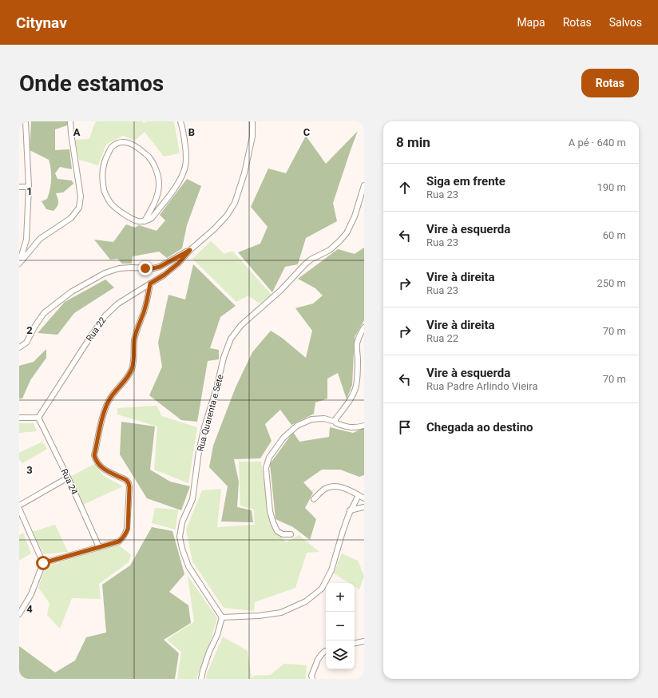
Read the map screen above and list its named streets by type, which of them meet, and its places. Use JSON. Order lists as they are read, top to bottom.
{
  "streets": {
    "street": ["Rua 22", "Rua Quarenta e Sete", "Rua 24"]
  },
  "crossings": [
    ["Rua 22", "Rua 24"]
  ],
  "page": {
    "header": "Citynav",
    "nav": ["Mapa", "Rotas", "Salvos"],
    "buttons": "Rotas",
    "title": "Onde estamos",
    "heading": ["8 min", "A pé · 640 m"],
    "list": [
      ["Siga em frente", "Rua 23", "190 m"],
      ["Vire à esquerda", "Rua 23", "60 m"],
      ["Vire à direita", "Rua 23", "250 m"],
      ["Vire à direita", "Rua 22", "70 m"],
      ["Vire à esquerda", "Rua Padre Arlindo Vieira", "70 m"],
      "Chegada ao destino"
    ],
    "map_buttons": ["+", "−"]
  },
  "grid": {
    "columns": ["A", "B", "C"],
    "rows": [
      "1",
      "2",
      "3",
      "4"
    ]
  }
}
